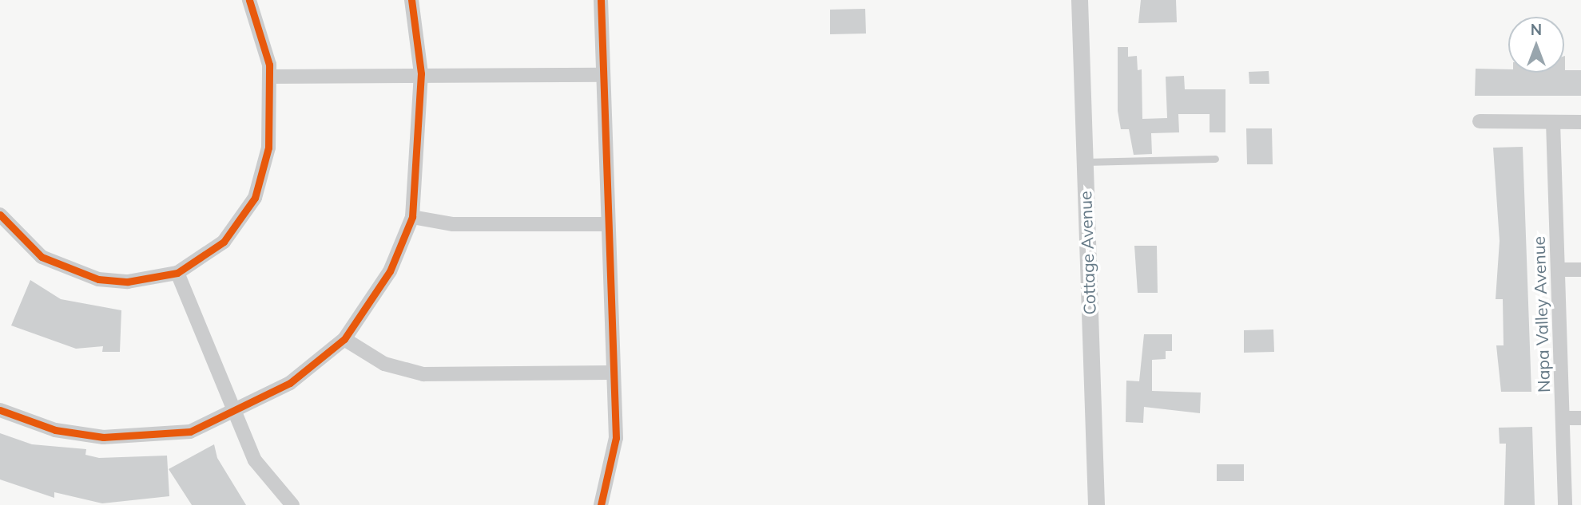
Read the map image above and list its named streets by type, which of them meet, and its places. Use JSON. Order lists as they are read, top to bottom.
{
  "streets": {
    "street": ["Cottage Avenue", "Napa Valley Avenue"]
  },
  "north": "top"
}
